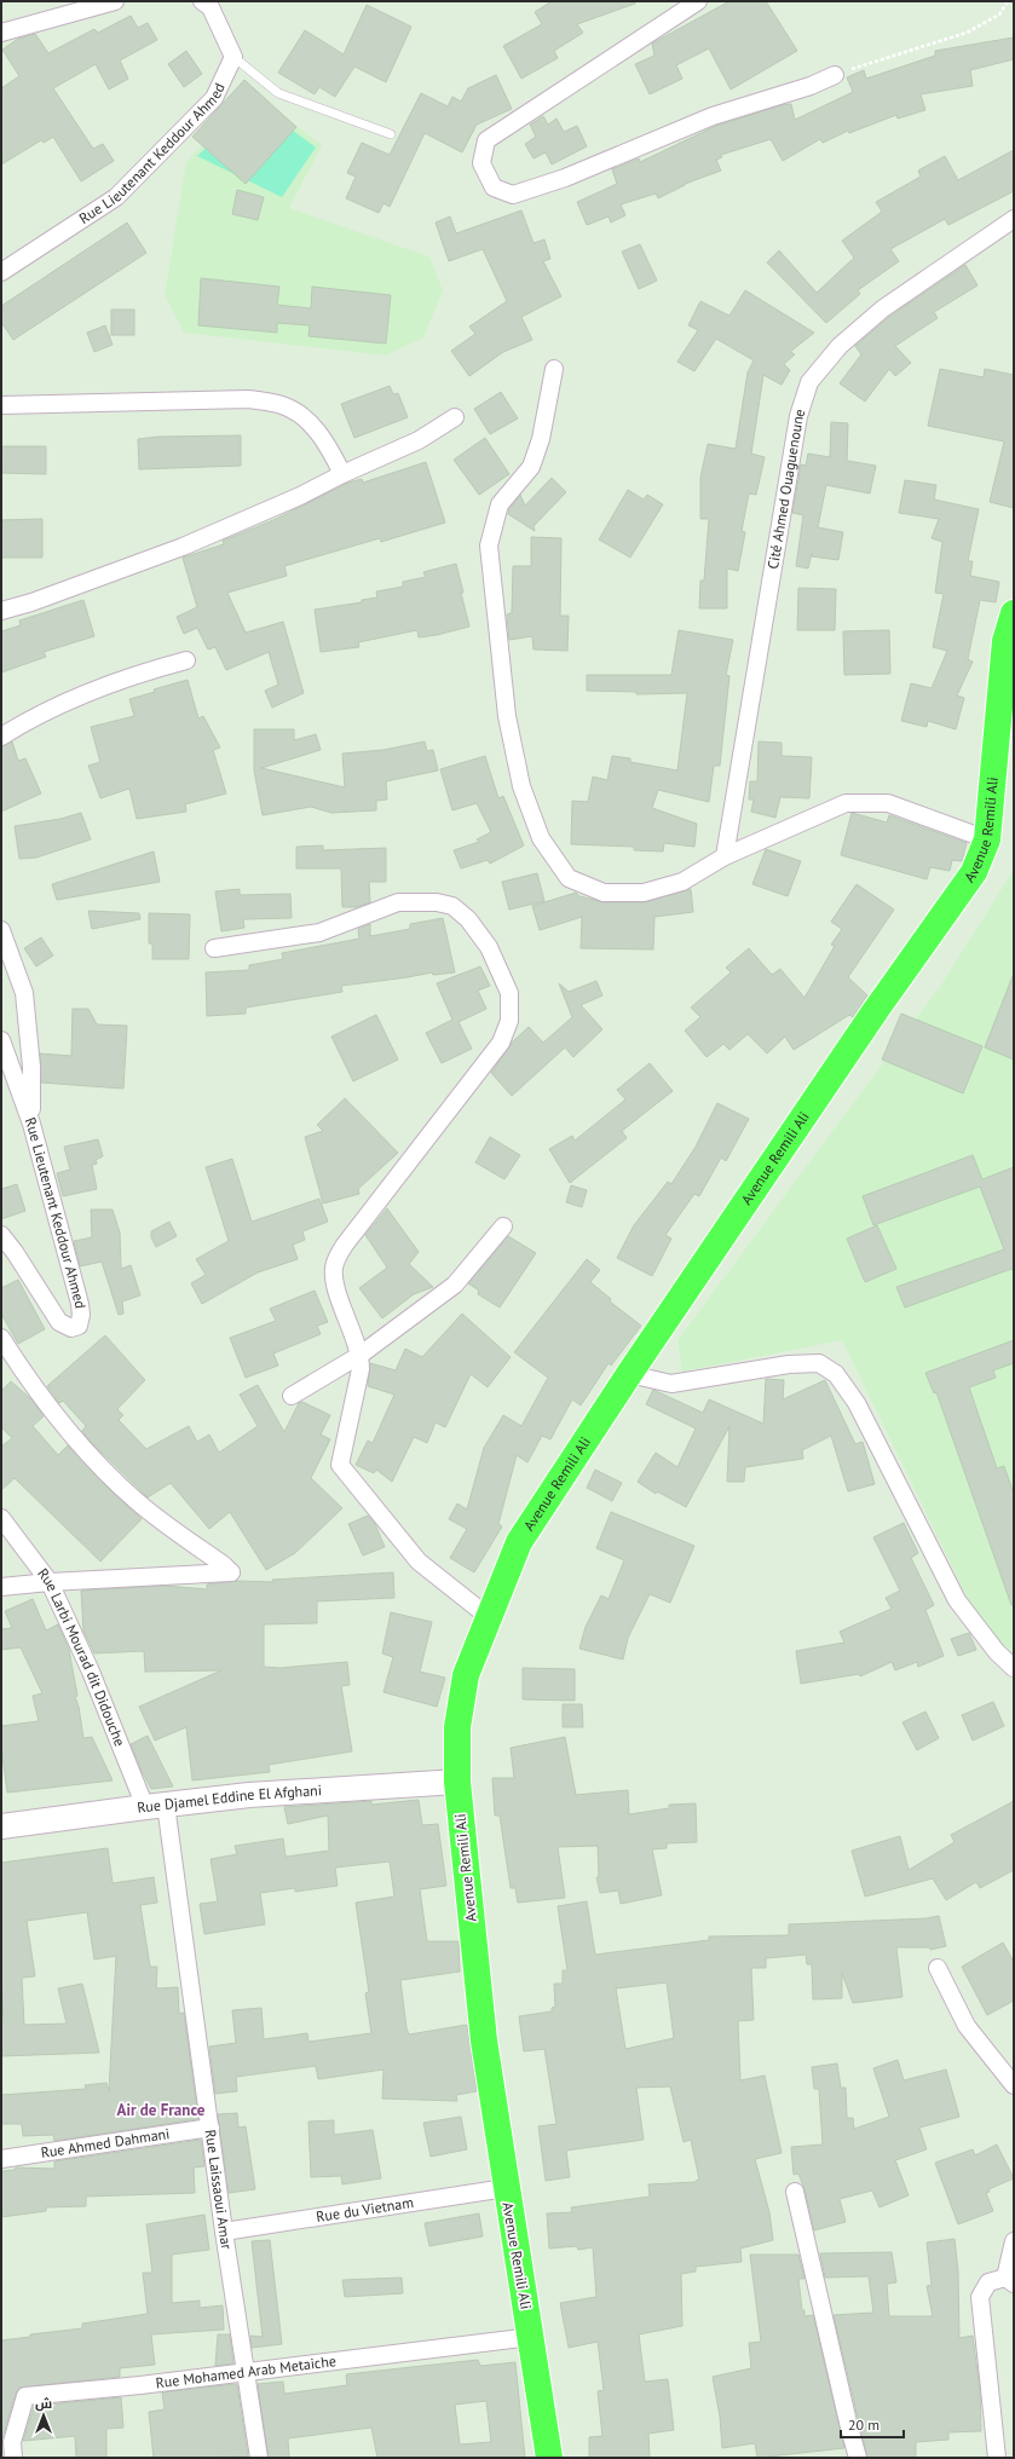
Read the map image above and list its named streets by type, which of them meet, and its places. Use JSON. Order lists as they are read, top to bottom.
{
  "streets": {
    "main road": ["Avenue Remili Ali", "Rue Djamel Eddine El Afghani"],
    "street": [
      "Rue Lieutenant Keddour Ahmed",
      "Cité Ahmed Ouaguenoune",
      "Rue Larbi Mourad dit Didouche",
      "Rue Ahmed Dahmani",
      "Rue Laissaoui Amar",
      "Rue du Vietnam",
      "Rue Mohamed Arab Metaiche"
    ]
  },
  "crossings": [
    ["Avenue Remili Ali", "Rue Djamel Eddine El Afghani"],
    ["Avenue Remili Ali", "Rue du Vietnam"],
    ["Avenue Remili Ali", "Rue Mohamed Arab Metaiche"],
    ["Rue Larbi Mourad dit Didouche", "Rue Djamel Eddine El Afghani"],
    ["Rue Larbi Mourad dit Didouche", "Rue Laissaoui Amar"],
    ["Rue Djamel Eddine El Afghani", "Rue Laissaoui Amar"],
    ["Rue Ahmed Dahmani", "Rue Laissaoui Amar"],
    ["Rue Laissaoui Amar", "Rue du Vietnam"],
    ["Rue Laissaoui Amar", "Rue Mohamed Arab Metaiche"]
  ],
  "districts": ["Air de France"],
  "scale_bar": "20 m",
  "north": "top"
}
